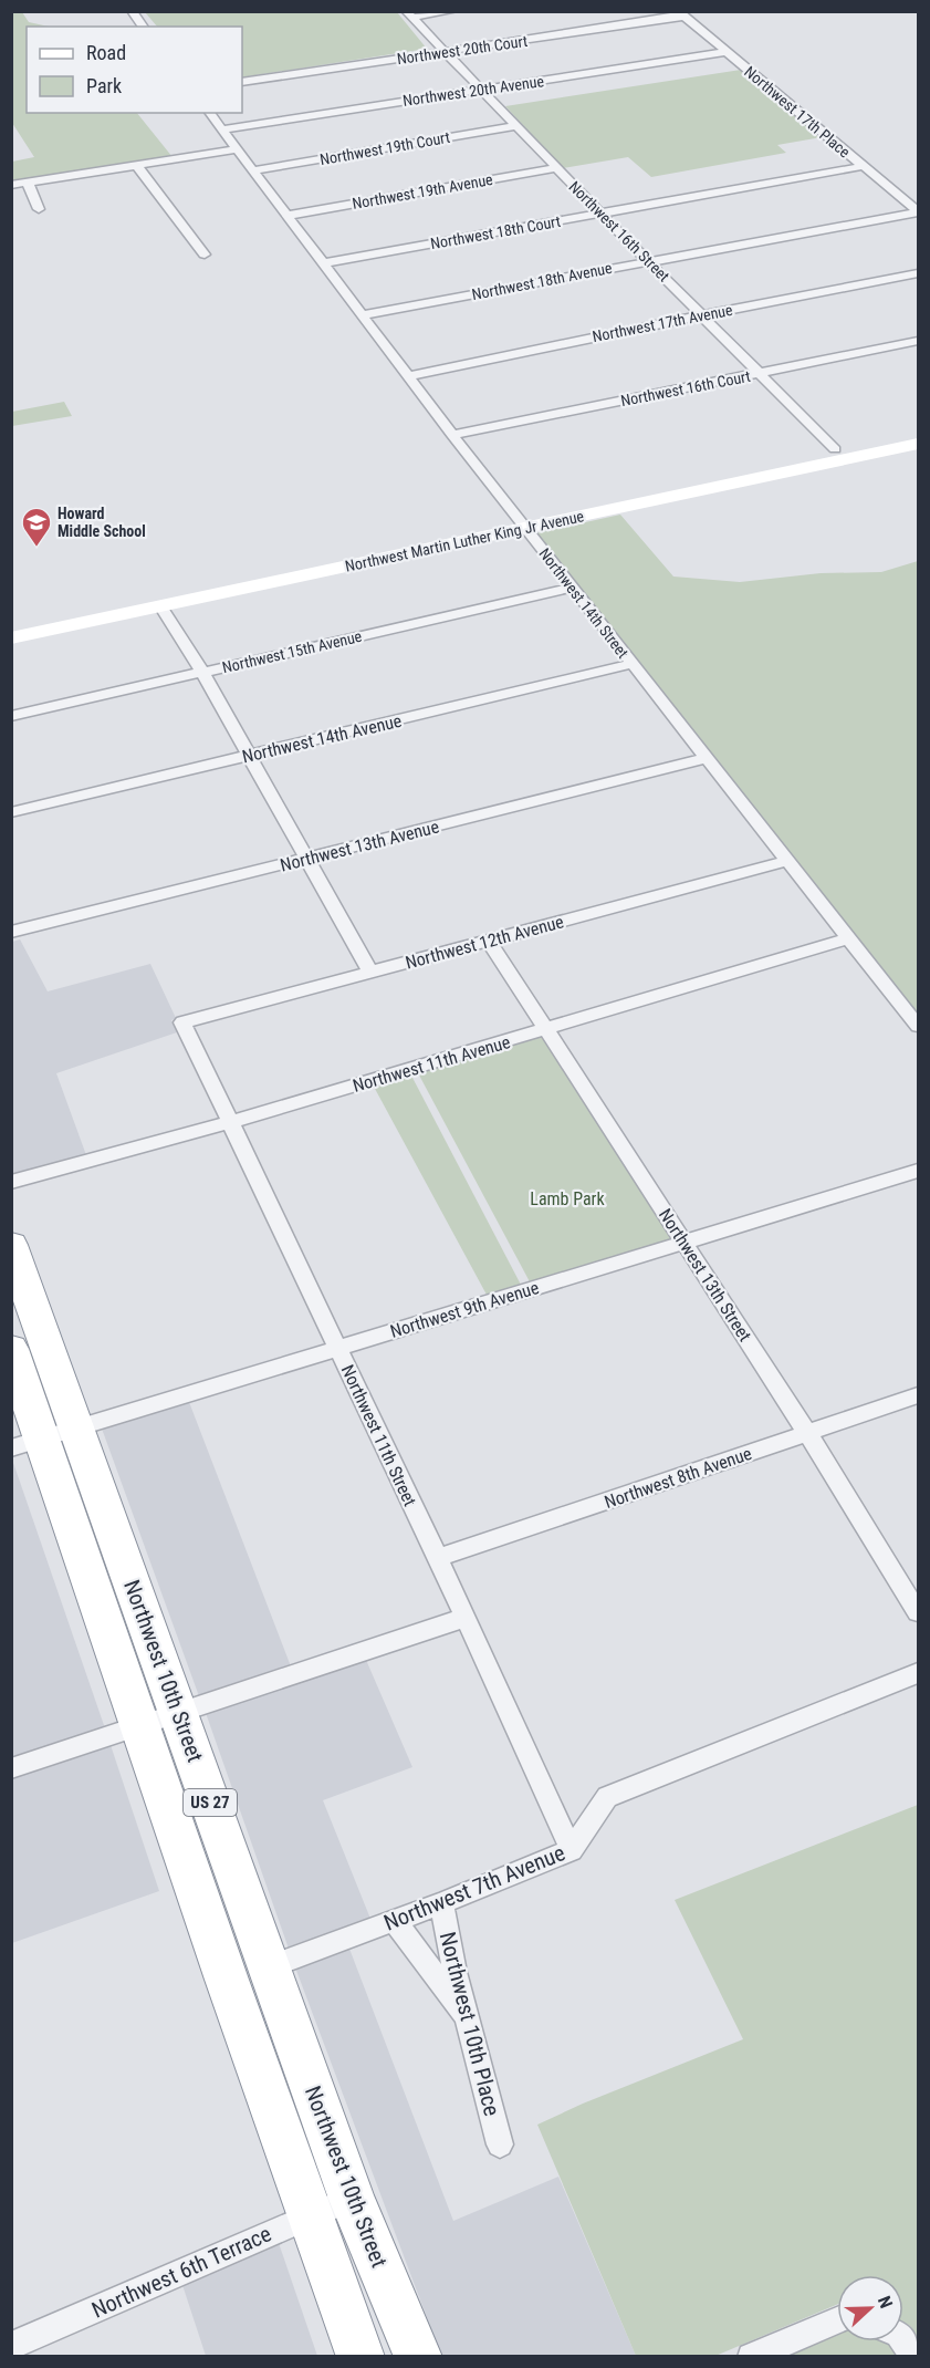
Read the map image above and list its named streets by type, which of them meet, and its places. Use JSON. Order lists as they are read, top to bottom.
{
  "streets": {
    "highway": ["Northwest 10th Street", "US 27"],
    "main road": ["Northwest Martin Luther King Jr Avenue"],
    "street": [
      "Northwest 20th Court",
      "Northwest 20th Avenue",
      "Northwest 17th Place",
      "Northwest 19th Court",
      "Northwest 19th Avenue",
      "Northwest 16th Street",
      "Northwest 18th Court",
      "Northwest 18th Avenue",
      "Northwest 17th Avenue",
      "Northwest 16th Court",
      "Northwest 14th Street",
      "Northwest 15th Avenue",
      "Northwest 14th Avenue",
      "Northwest 13th Avenue",
      "Northwest 12th Avenue",
      "Northwest 11th Avenue",
      "Northwest 13th Street",
      "Northwest 9th Avenue",
      "Northwest 11th Street",
      "Northwest 8th Avenue",
      "Northwest 7th Avenue",
      "Northwest 10th Place",
      "Northwest 6th Terrace"
    ]
  },
  "crossings": [
    ["Northwest 20th Court", "Northwest 17th Place"],
    ["Northwest 20th Court", "Northwest 16th Street"],
    ["Northwest 20th Avenue", "Northwest 17th Place"],
    ["Northwest 20th Avenue", "Northwest 16th Street"],
    ["Northwest 20th Avenue", "Northwest 14th Street"],
    ["Northwest 17th Place", "Northwest 18th Court"],
    ["Northwest 17th Place", "Northwest 18th Avenue"],
    ["Northwest 19th Court", "Northwest 16th Street"],
    ["Northwest 19th Court", "Northwest 14th Street"],
    ["Northwest 19th Avenue", "Northwest 16th Street"],
    ["Northwest 19th Avenue", "Northwest 14th Street"],
    ["Northwest 16th Street", "Northwest 18th Court"],
    ["Northwest 16th Street", "Northwest 18th Avenue"],
    ["Northwest 16th Street", "Northwest 17th Avenue"],
    ["Northwest 16th Street", "Northwest 16th Court"],
    ["Northwest 16th Street", "Northwest Martin Luther King Jr Avenue"],
    ["Northwest 18th Court", "Northwest 14th Street"],
    ["Northwest 18th Avenue", "Northwest 14th Street"],
    ["Northwest 17th Avenue", "Northwest 14th Street"],
    ["Northwest 16th Court", "Northwest 14th Street"],
    ["Northwest Martin Luther King Jr Avenue", "Northwest 14th Street"],
    ["Northwest 14th Street", "Northwest 15th Avenue"],
    ["Northwest 14th Street", "Northwest 14th Avenue"],
    ["Northwest 14th Street", "Northwest 13th Avenue"],
    ["Northwest 14th Street", "Northwest 12th Avenue"],
    ["Northwest 14th Street", "Northwest 11th Avenue"],
    ["Northwest 12th Avenue", "Northwest 13th Street"],
    ["Northwest 12th Avenue", "Northwest 11th Street"],
    ["Northwest 11th Avenue", "Northwest 13th Street"],
    ["Northwest 11th Avenue", "Northwest 11th Street"],
    ["Northwest 13th Street", "Northwest 9th Avenue"],
    ["Northwest 13th Street", "Northwest 8th Avenue"],
    ["Northwest 9th Avenue", "Northwest 11th Street"],
    ["Northwest 9th Avenue", "Northwest 10th Street"],
    ["Northwest 11th Street", "Northwest 8th Avenue"],
    ["Northwest 11th Street", "Northwest 7th Avenue"],
    ["Northwest 10th Street", "Northwest 7th Avenue"],
    ["Northwest 10th Street", "Northwest 6th Terrace"],
    ["Northwest 7th Avenue", "Northwest 10th Place"]
  ],
  "parks": ["Lamb Park"],
  "places": {
    "school or university": ["Howard Middle School"]
  },
  "legend": ["Road", "Park"],
  "north": "right"
}
